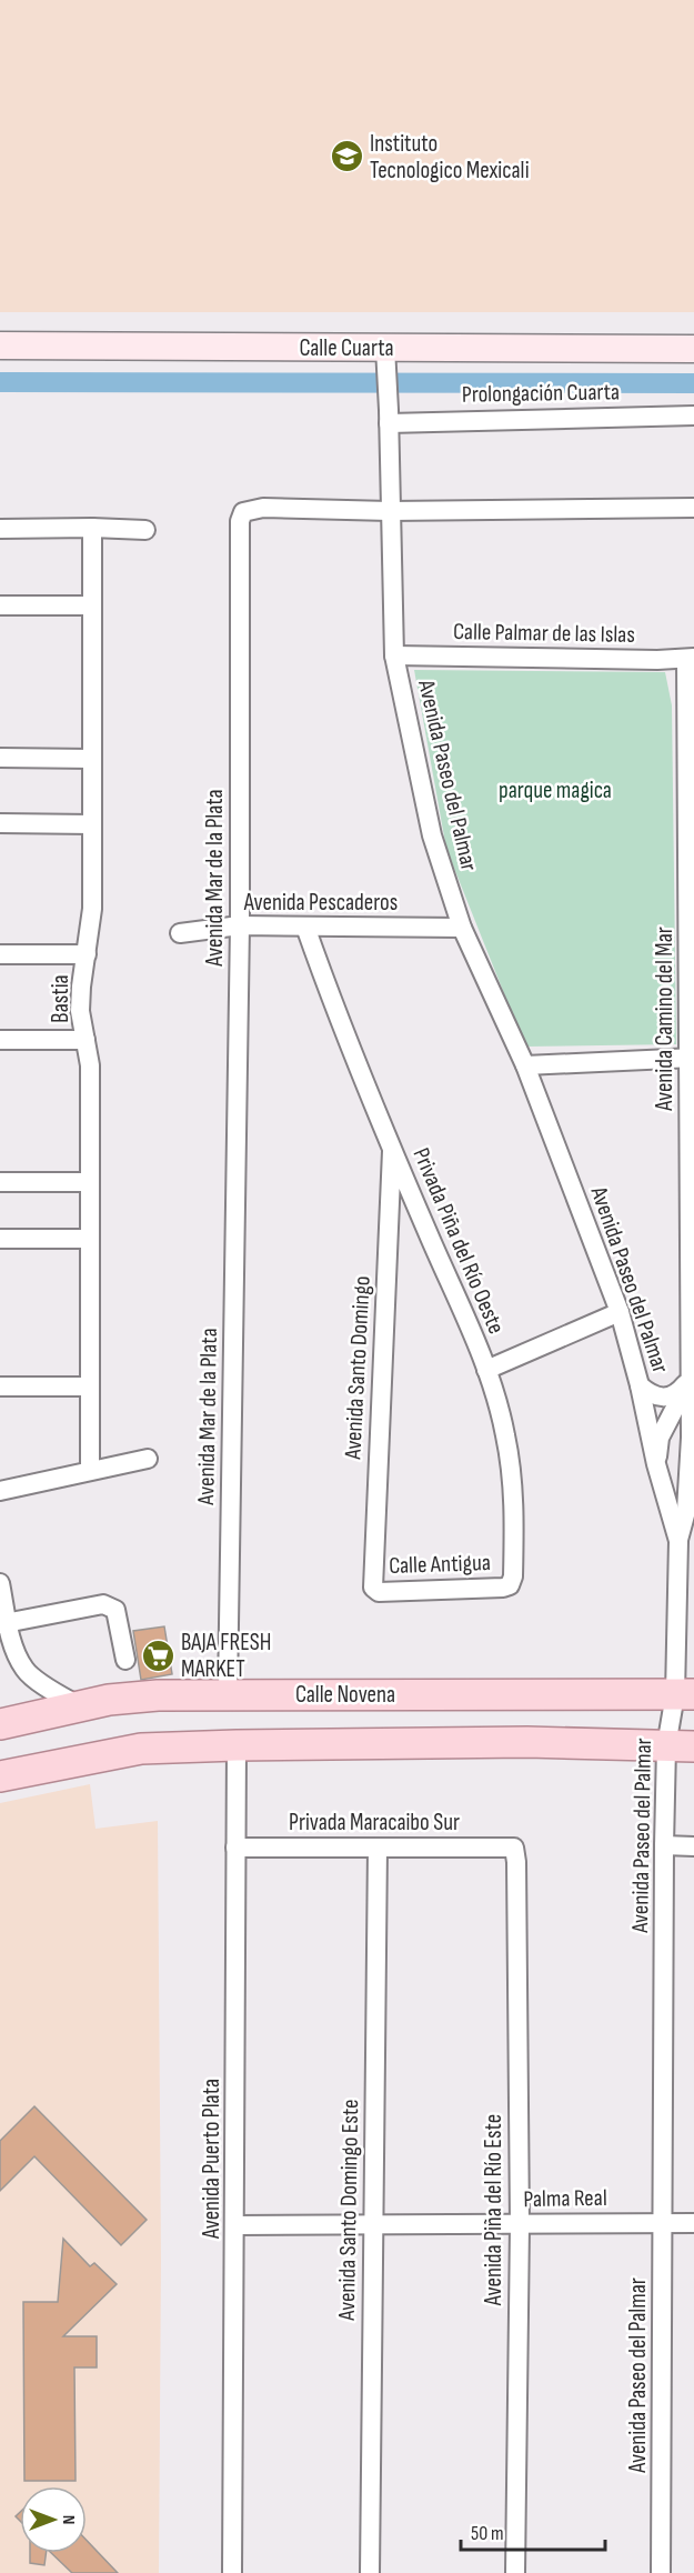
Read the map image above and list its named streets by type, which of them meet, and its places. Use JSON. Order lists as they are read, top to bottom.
{
  "streets": {
    "main road": ["Calle Novena"],
    "street": [
      "Calle Cuarta",
      "Prolongación Cuarta",
      "Calle Palmar de las Islas",
      "Avenida Paseo del Palmar",
      "Avenida Mar de la Plata",
      "Avenida Pescaderos",
      "Bastia",
      "Avenida Camino del Mar",
      "Privada Piña del Río Oeste",
      "Avenida Santo Domingo",
      "Calle Antigua",
      "Privada Maracaibo Sur",
      "Avenida Puerto Plata",
      "Palma Real",
      "Avenida Santo Domingo Este",
      "Avenida Piña del Río Este"
    ]
  },
  "crossings": [
    ["Calle Cuarta", "Avenida Paseo del Palmar"],
    ["Prolongación Cuarta", "Avenida Paseo del Palmar"],
    ["Calle Palmar de las Islas", "Avenida Paseo del Palmar"],
    ["Calle Palmar de las Islas", "Avenida Camino del Mar"],
    ["Avenida Paseo del Palmar", "Avenida Mar de la Plata"],
    ["Avenida Paseo del Palmar", "Avenida Pescaderos"],
    ["Avenida Paseo del Palmar", "Avenida Camino del Mar"],
    ["Avenida Paseo del Palmar", "Calle Novena"],
    ["Avenida Paseo del Palmar", "Palma Real"],
    ["Avenida Mar de la Plata", "Avenida Pescaderos"],
    ["Avenida Mar de la Plata", "Calle Novena"],
    ["Avenida Pescaderos", "Privada Piña del Río Oeste"],
    ["Privada Piña del Río Oeste", "Avenida Santo Domingo"],
    ["Privada Piña del Río Oeste", "Calle Antigua"],
    ["Avenida Santo Domingo", "Calle Antigua"],
    ["Privada Maracaibo Sur", "Avenida Puerto Plata"],
    ["Privada Maracaibo Sur", "Avenida Santo Domingo Este"],
    ["Privada Maracaibo Sur", "Avenida Piña del Río Este"],
    ["Avenida Puerto Plata", "Palma Real"],
    ["Palma Real", "Avenida Santo Domingo Este"],
    ["Palma Real", "Avenida Piña del Río Este"]
  ],
  "parks": ["parque magica"],
  "places": {
    "school or university": ["Instituto Tecnologico Mexicali"],
    "supermarket": ["BAJA FRESH MARKET"]
  },
  "scale_bar": "50 m",
  "north": "right"
}
